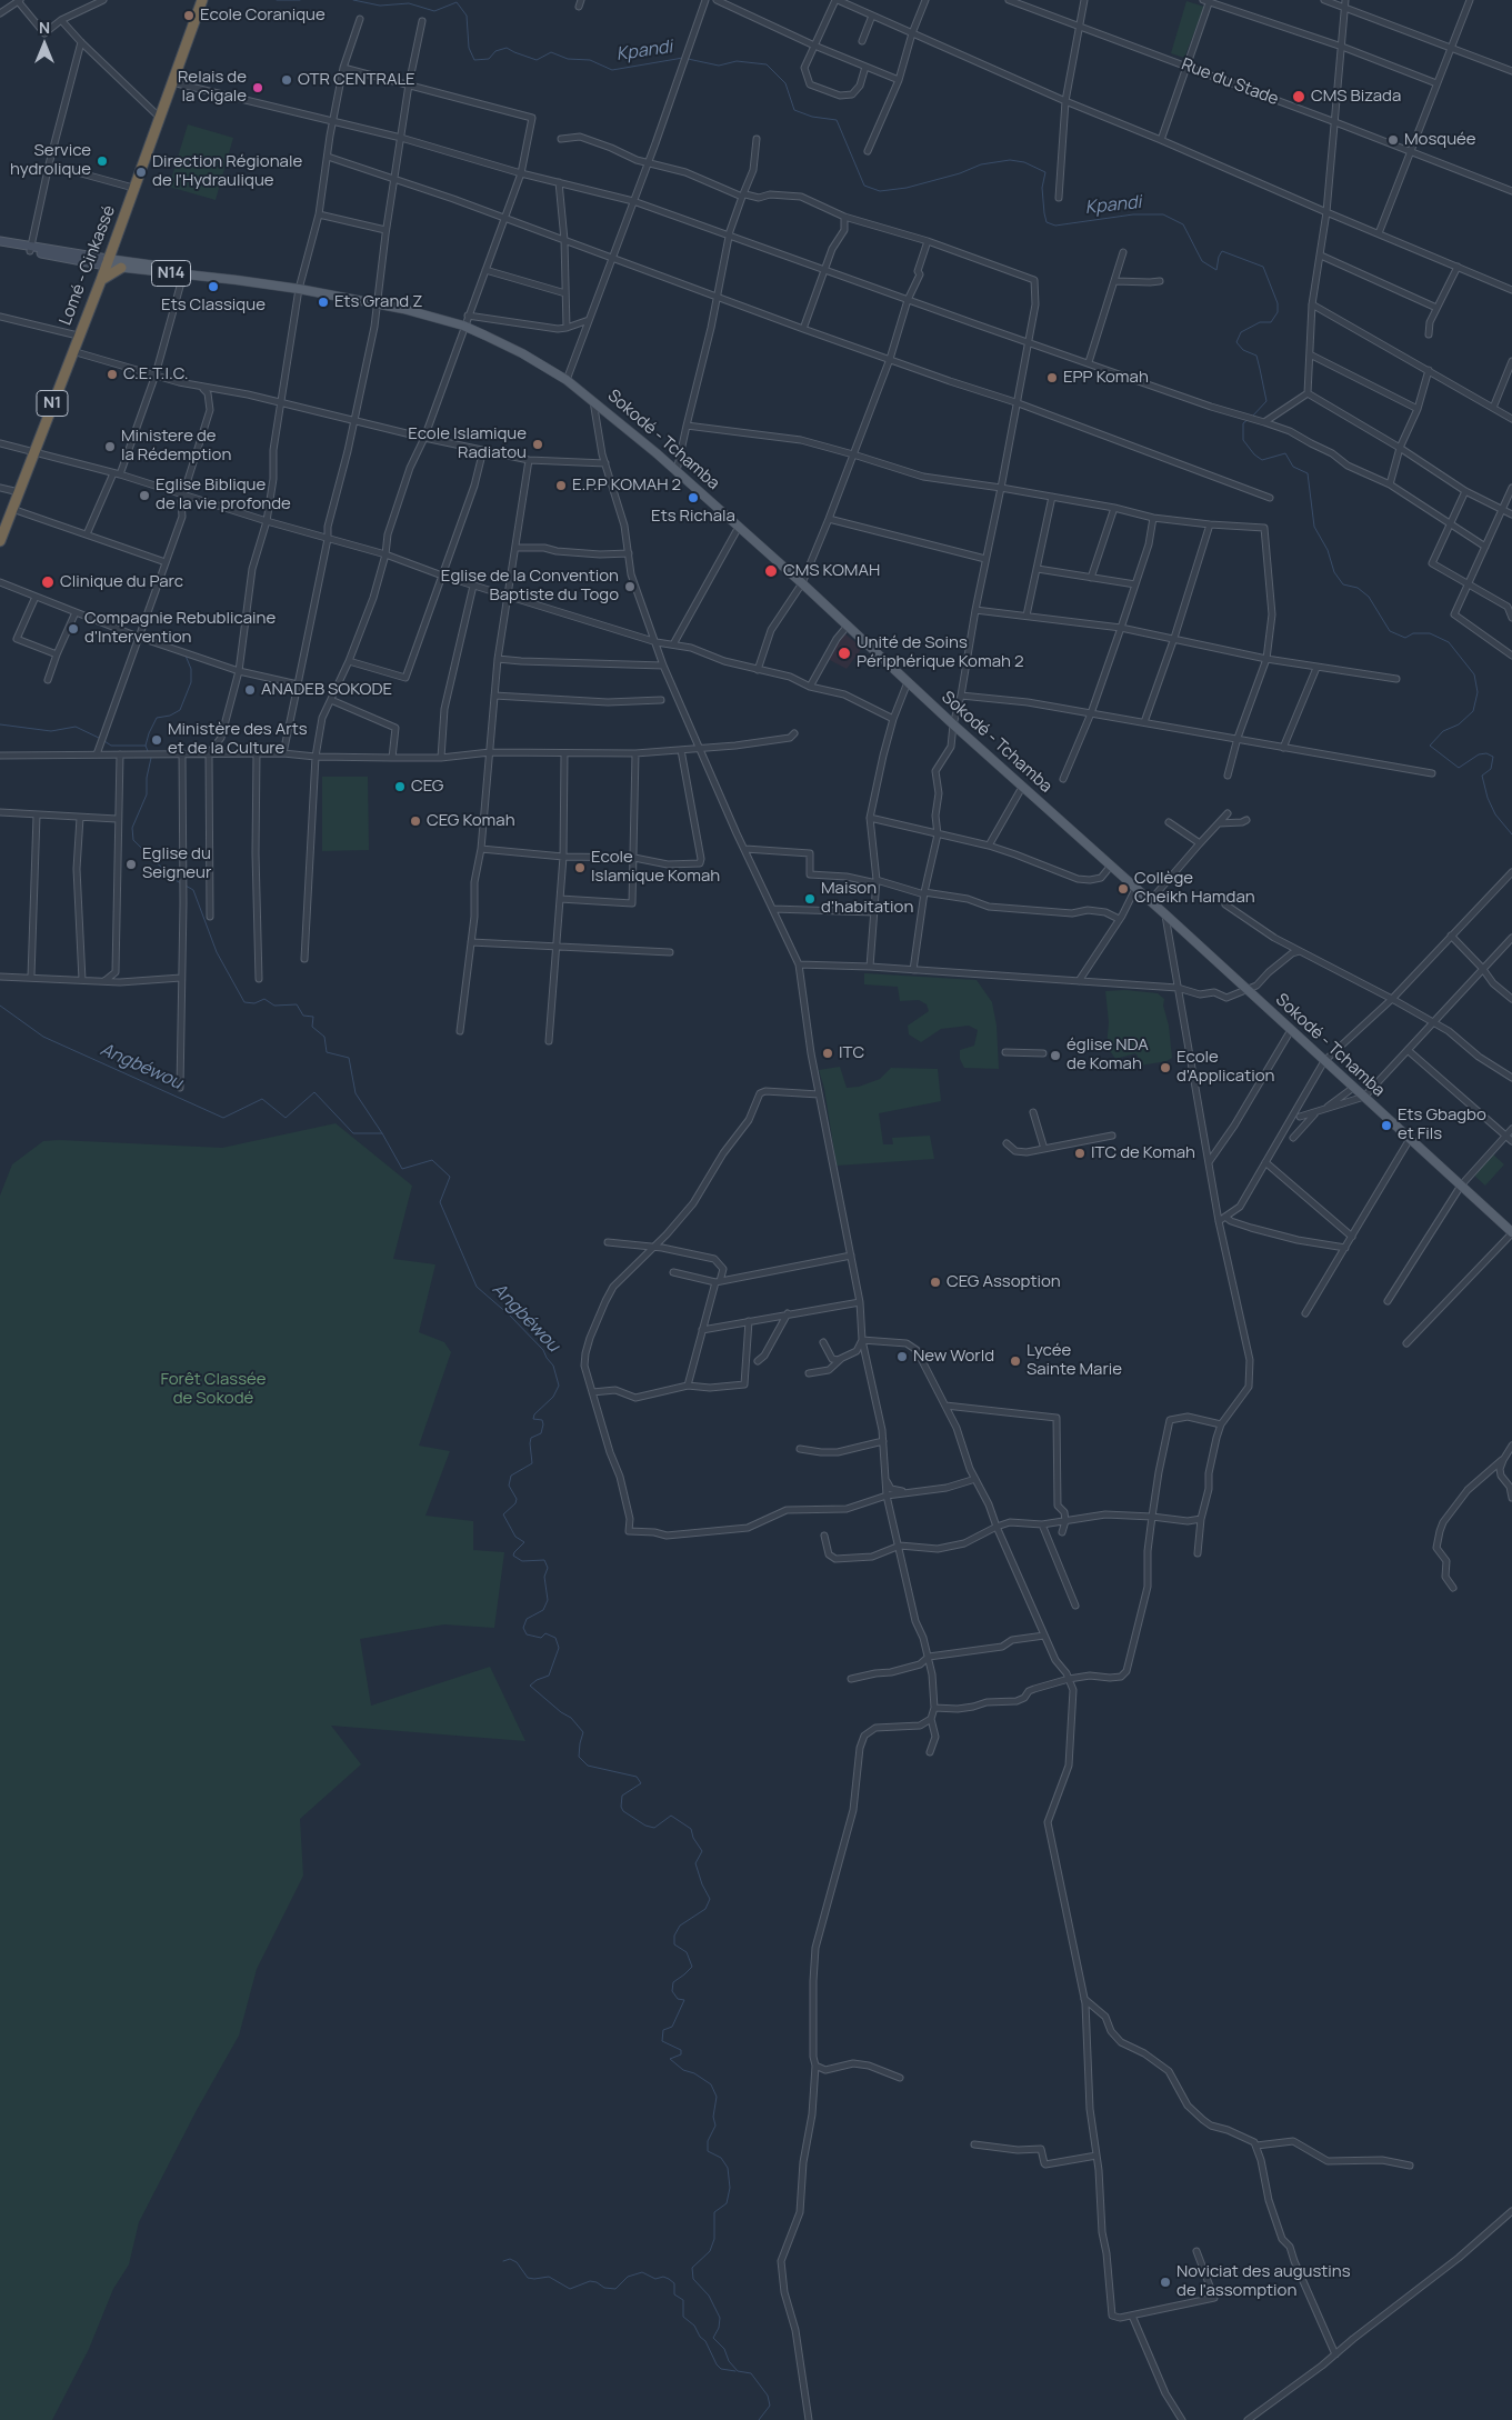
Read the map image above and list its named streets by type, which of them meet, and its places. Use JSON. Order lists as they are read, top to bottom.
{
  "streets": {
    "highway": ["Lomé - Cinkassé", "N1"],
    "main road": ["N14", "Sokodé - Tchamba"],
    "street": ["Rue du Stade"]
  },
  "crossings": [
    ["Lomé - Cinkassé", "Sokodé - Tchamba"]
  ],
  "water": ["Kpandi", "Angbéwou"],
  "parks": ["Forêt Classée de Sokodé"],
  "places": [
    "Ecole Coranique",
    "OTR CENTRALE",
    "Relais de la Cigale",
    "CMS Bizada",
    "Mosquée",
    "Service hydrolique",
    "Direction Régionale de l'Hydraulique",
    "Ets Classique",
    "Ets Grand Z",
    "C.E.T.I.C.",
    "EPP Komah",
    "Ecole Islamique Radiatou",
    "Ministere de la Rédemption",
    "E.P.P KOMAH 2",
    "Eglise Biblique de la vie profonde",
    "Ets Richala",
    "CMS KOMAH",
    "Clinique du Parc",
    "Eglise de la Convention Baptiste du Togo",
    "Compagnie Rebublicaine d'Intervention",
    "Unité de Soins Périphérique Komah 2",
    "ANADEB SOKODE",
    "Ministère des Arts et de la Culture",
    "CEG",
    "CEG Komah",
    "Eglise du Seigneur",
    "Ecole Islamique Komah",
    "Collège Cheikh Hamdan",
    "Maison d'habitation",
    "ITC",
    "église NDA de Komah",
    "Ecole d'Application",
    "Ets Gbagbo et Fils",
    "ITC de Komah",
    "CEG Assoption",
    "New World",
    "Lycée Sainte Marie",
    "Noviciat des augustins de l'assomption"
  ],
  "north": "top"
}
